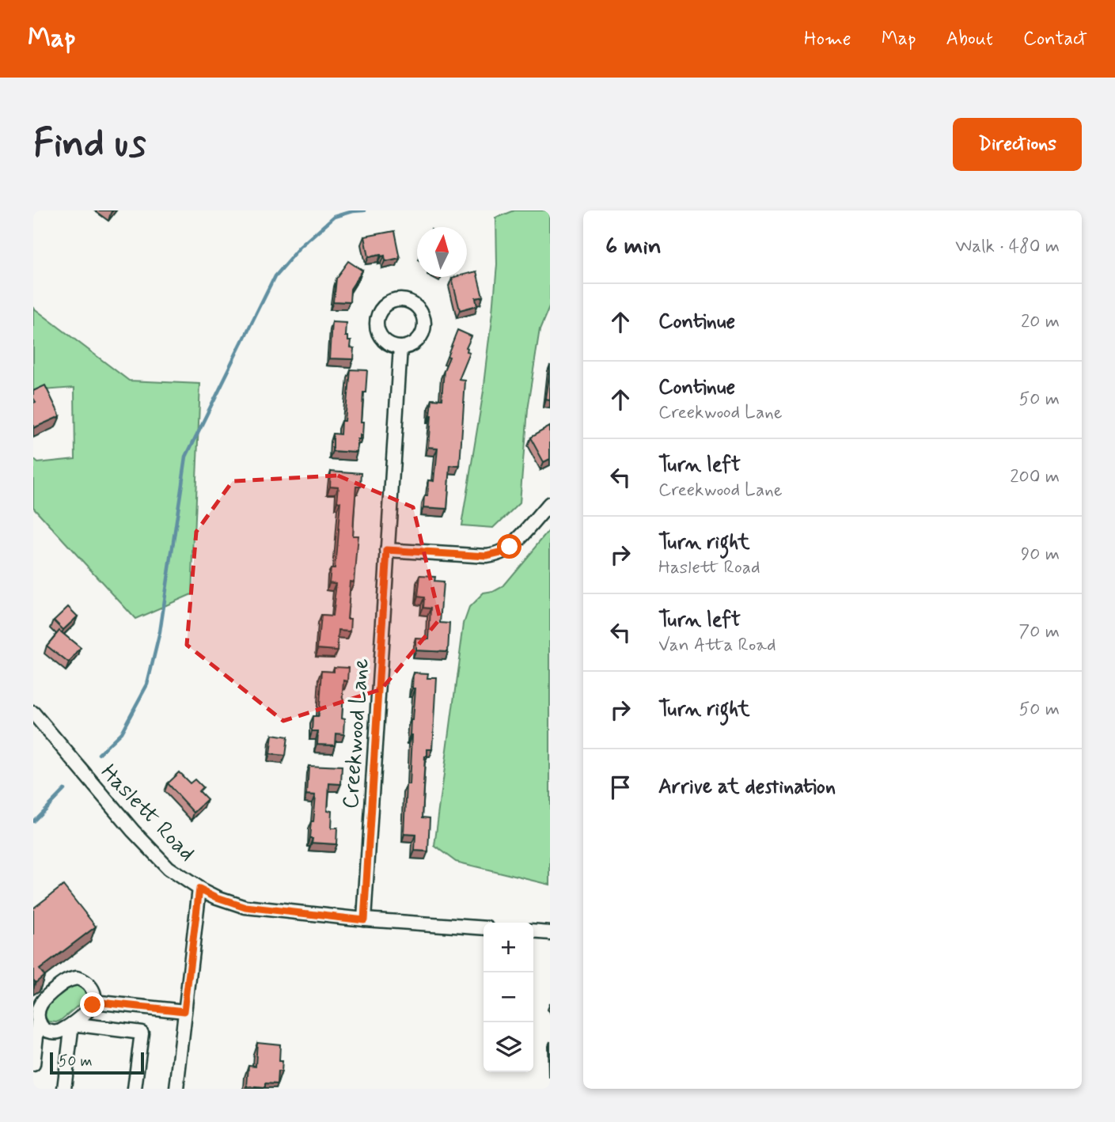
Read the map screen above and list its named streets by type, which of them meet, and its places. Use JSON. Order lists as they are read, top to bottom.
{
  "streets": {
    "street": ["Creekwood Lane", "Haslett Road"]
  },
  "crossings": [
    ["Creekwood Lane", "Haslett Road"]
  ],
  "scale_bar": "50 m",
  "north": "top",
  "page": {
    "header": "Map",
    "nav": [
      "Home",
      "Map",
      "About",
      "Contact"
    ],
    "buttons": "Directions",
    "title": "Find us",
    "heading": ["6 min", "Walk · 480 m"],
    "list": [
      ["Continue", "20 m"],
      ["Continue", "Creekwood Lane", "50 m"],
      ["Turn left", "Creekwood Lane", "200 m"],
      ["Turn right", "Haslett Road", "90 m"],
      ["Turn left", "Van Atta Road", "70 m"],
      ["Turn right", "50 m"],
      "Arrive at destination"
    ],
    "map_buttons": ["+", "−"],
    "scale": "50 m"
  }
}
